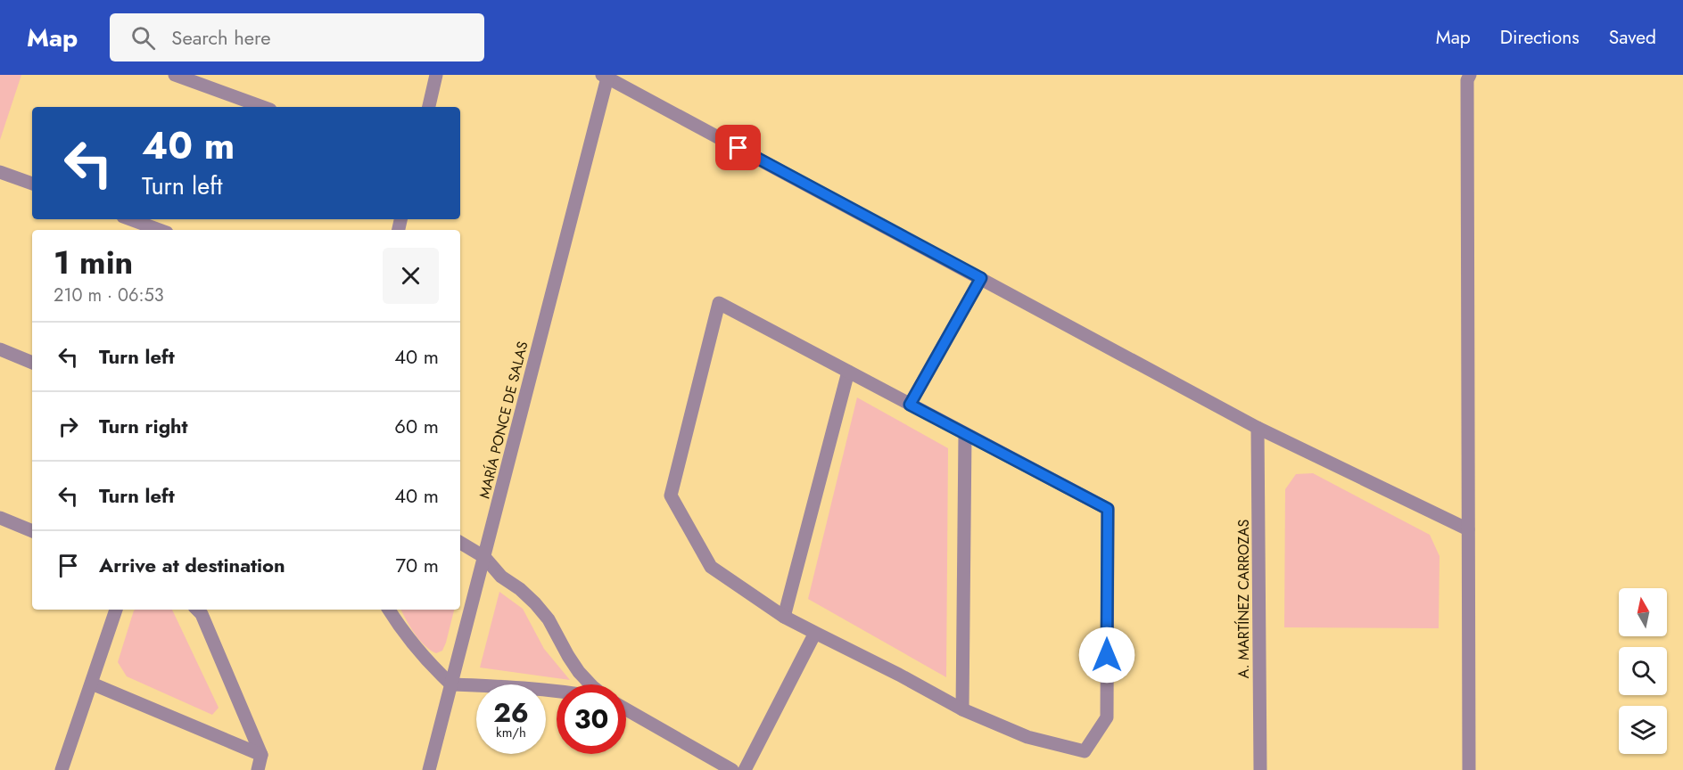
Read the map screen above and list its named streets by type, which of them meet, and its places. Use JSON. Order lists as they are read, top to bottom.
{
  "streets": {
    "street": ["MARÍA PONCE DE SALAS", "A. MARTÍNEZ CARROZAS"]
  },
  "north": "top",
  "page": {
    "header": "Map",
    "search": "Search here",
    "nav": ["Map", "Directions", "Saved"],
    "turn": ["40 m", "Turn left"],
    "heading": ["1 min", "210 m · 06:53"],
    "list": [
      {
        "name": "Turn left",
        "value": "40 m"
      },
      {
        "name": "Turn right",
        "value": "60 m"
      },
      {
        "name": "Turn left",
        "value": "40 m"
      },
      {
        "name": "Arrive at destination",
        "value": "70 m"
      }
    ],
    "speed": "26 km/h",
    "limit": "30"
  }
}
